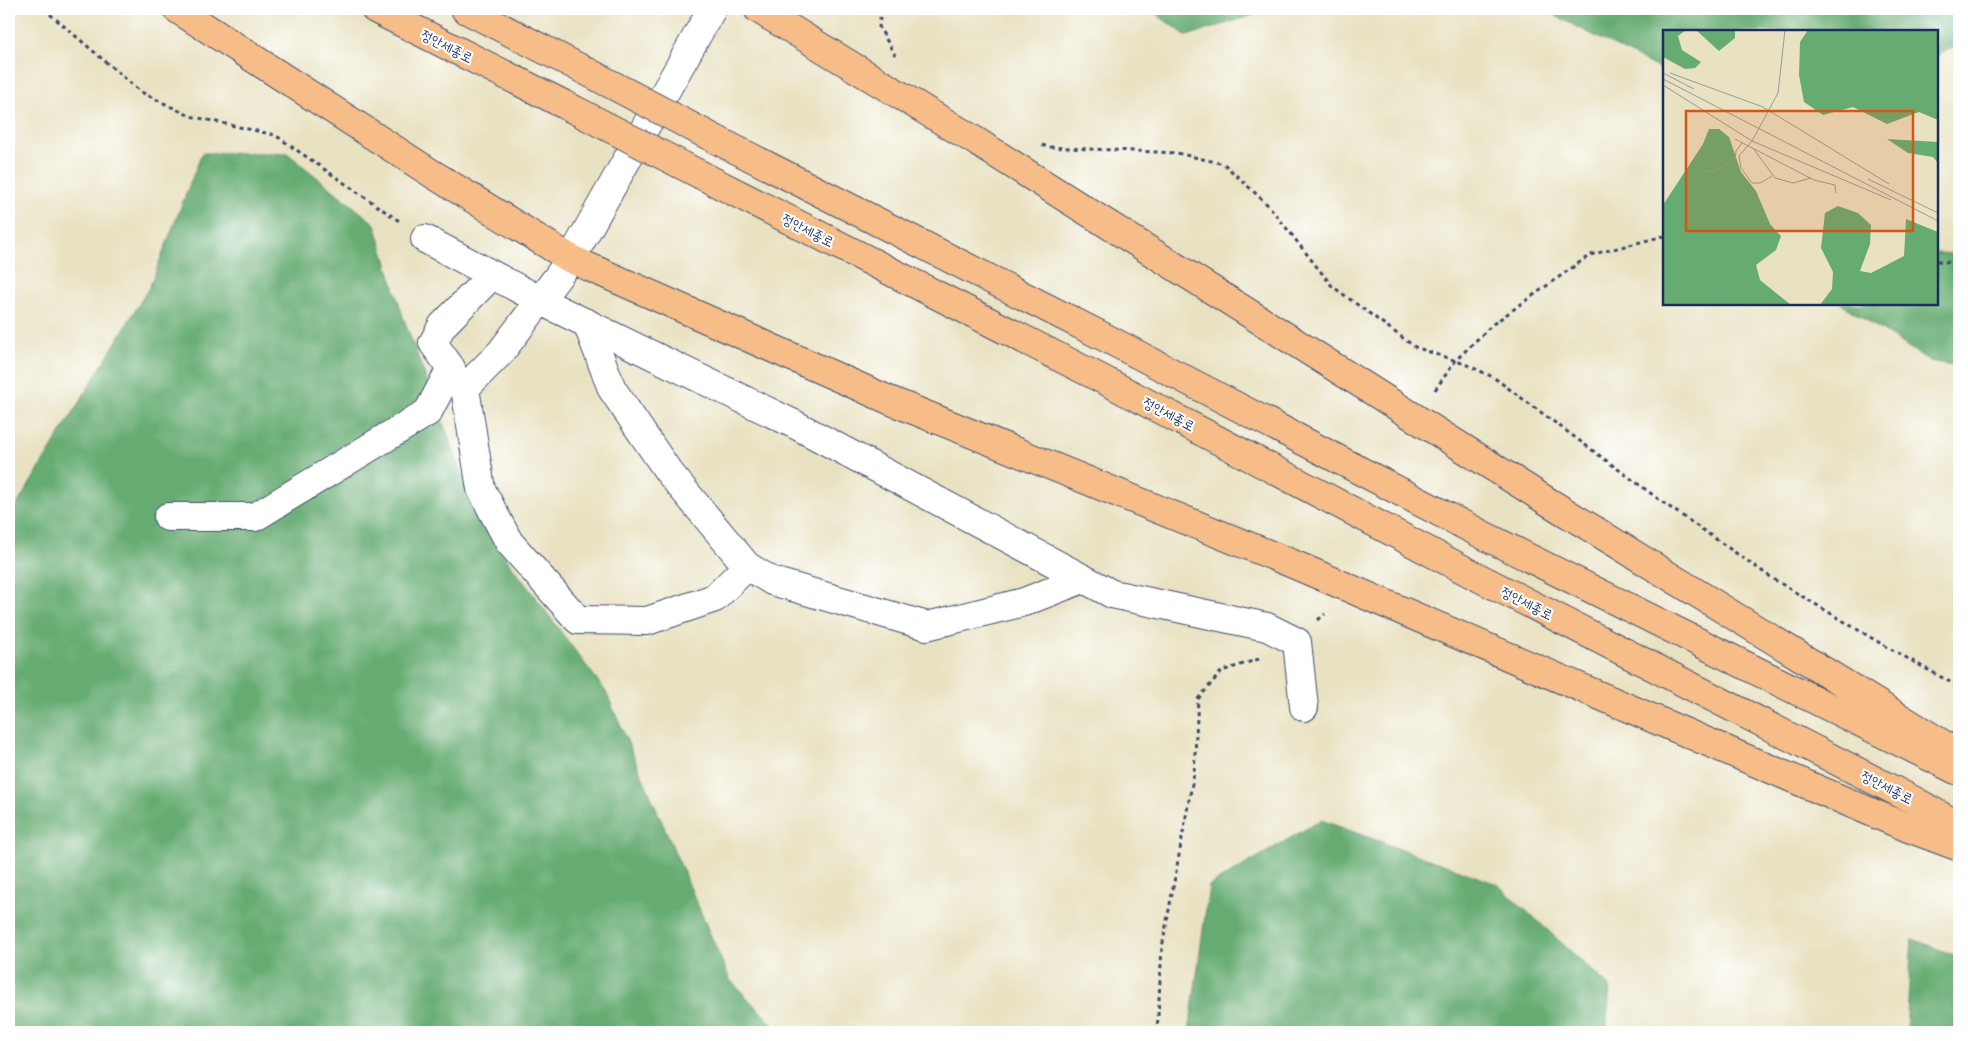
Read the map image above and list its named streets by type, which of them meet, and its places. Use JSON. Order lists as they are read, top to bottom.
{
  "streets": {
    "highway": ["정안세종로"]
  }
}
